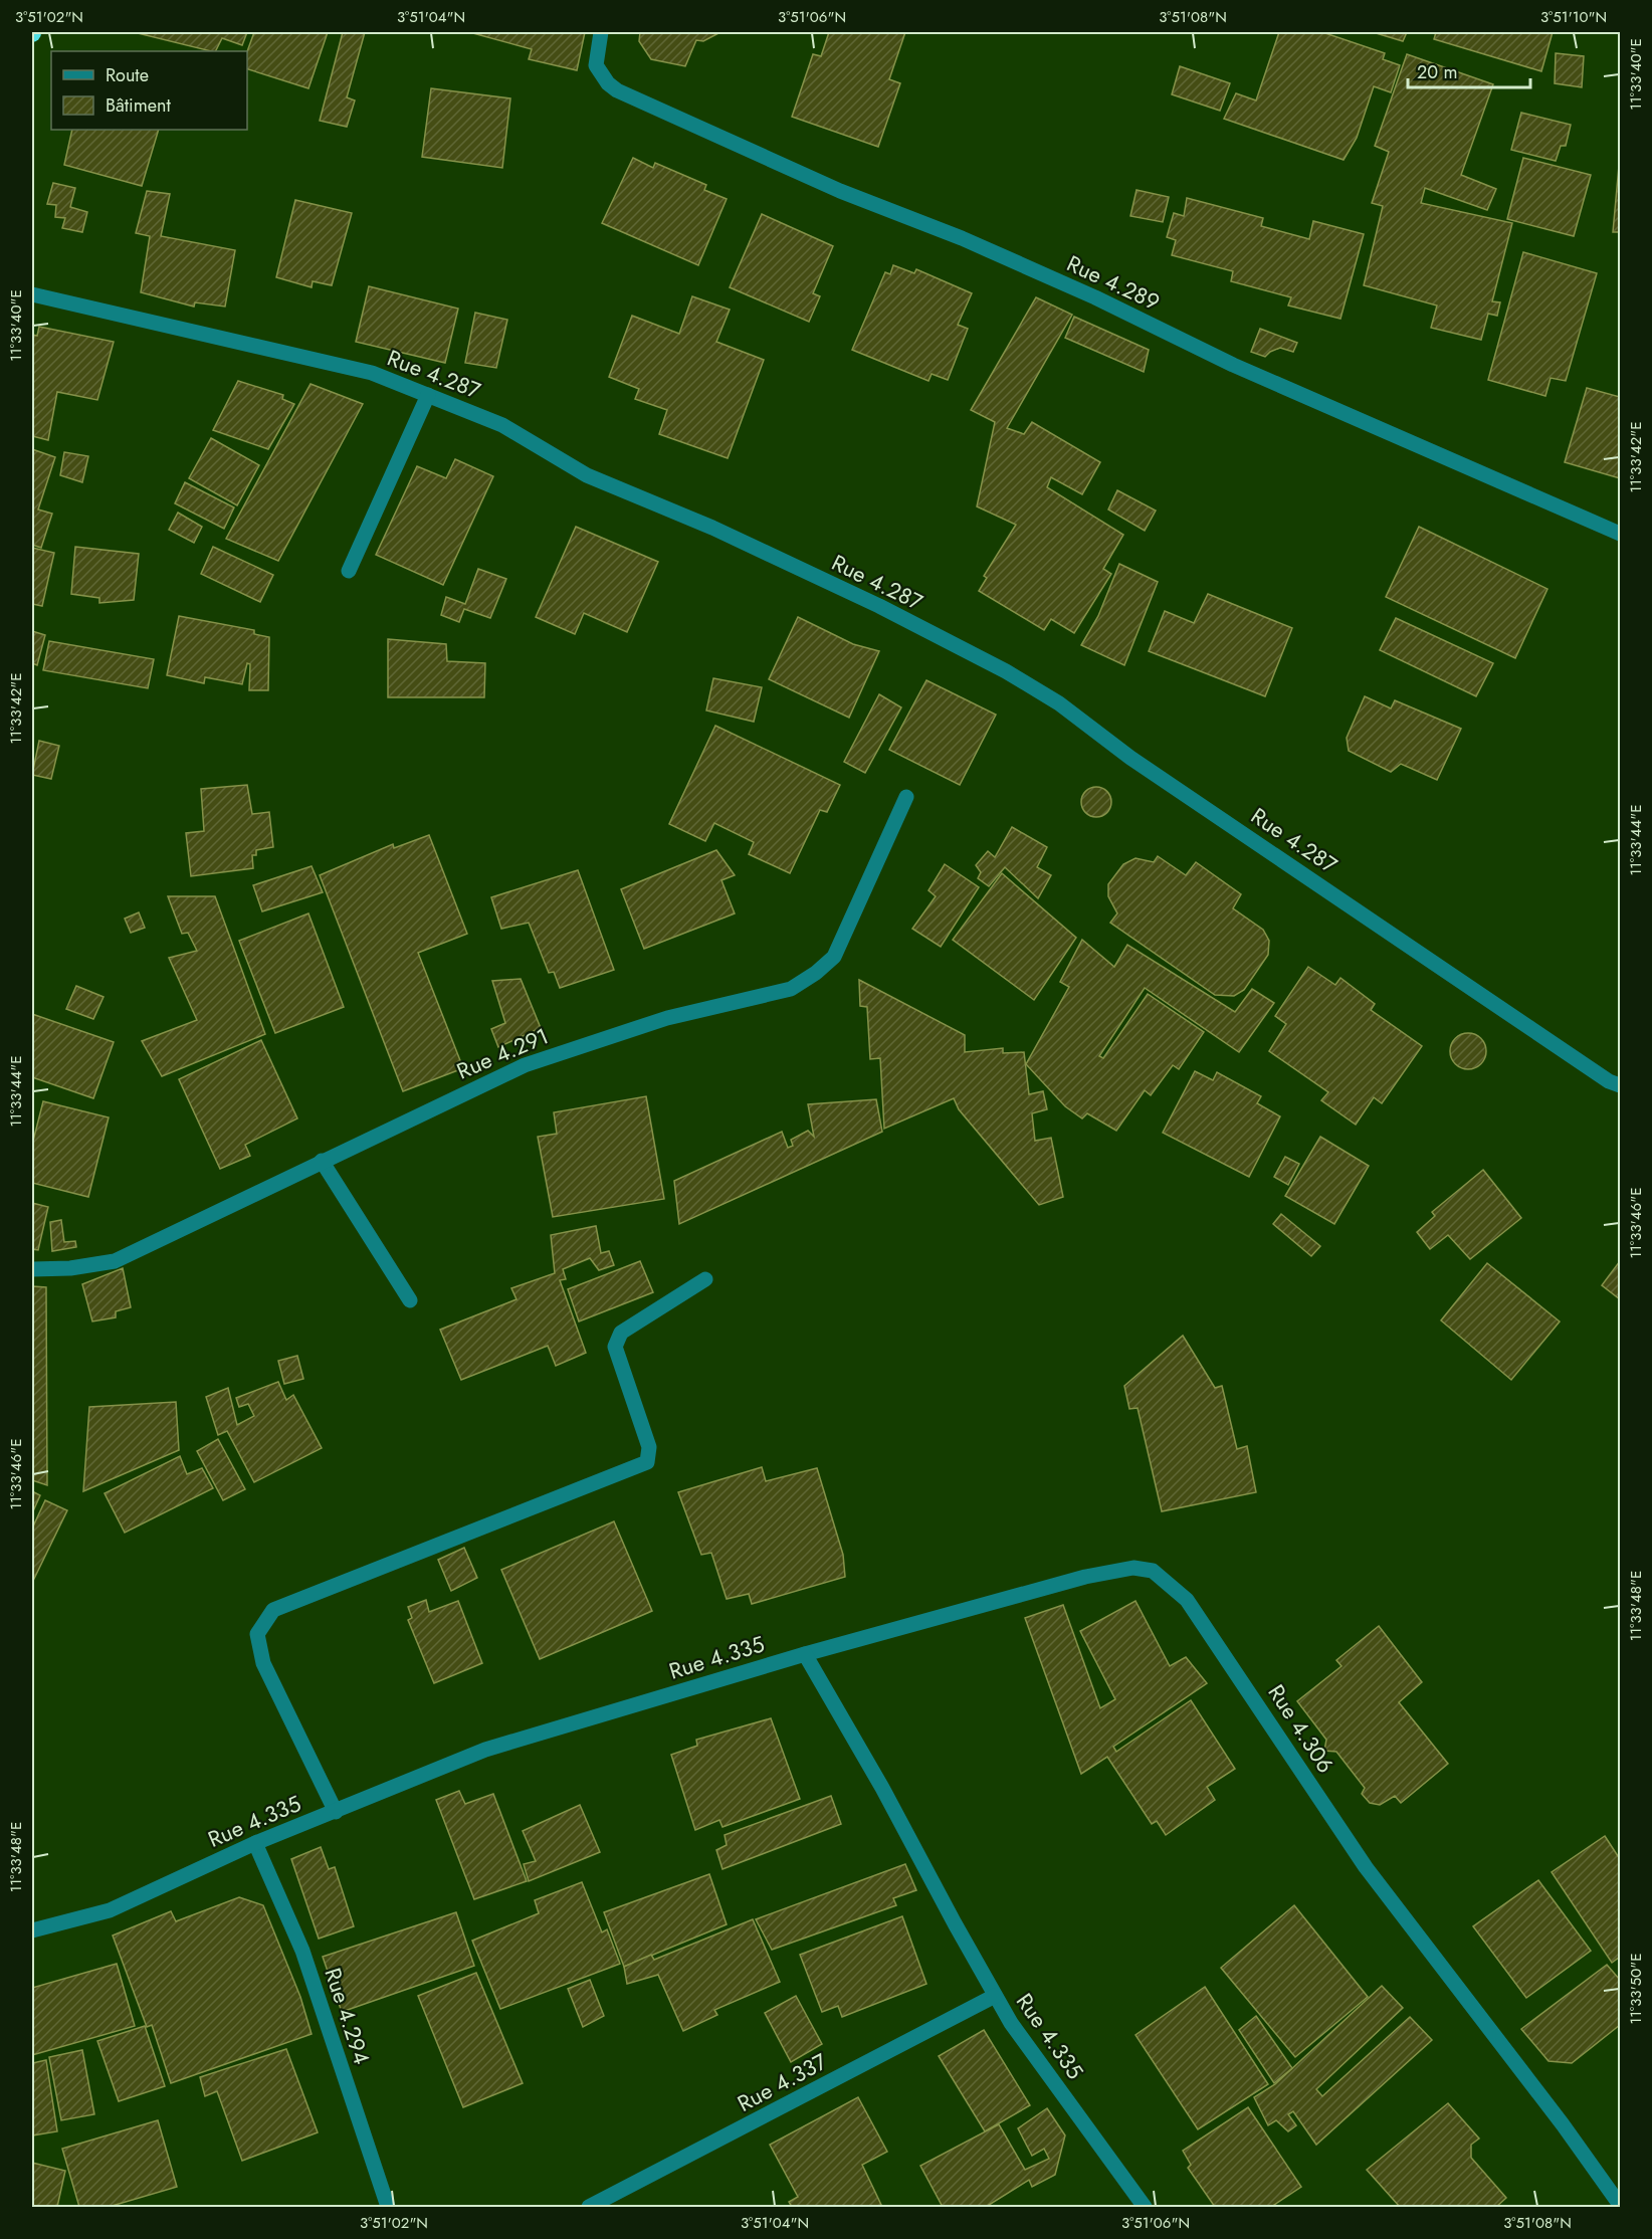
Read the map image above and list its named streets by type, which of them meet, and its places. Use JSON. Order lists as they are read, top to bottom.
{
  "streets": {
    "street": [
      "Rue 4.289",
      "Rue 4.287",
      "Rue 4.291",
      "Rue 4.335",
      "Rue 4.306",
      "Rue 4.294",
      "Rue 4.337"
    ]
  },
  "crossings": [
    ["Rue 4.335", "Rue 4.306"],
    ["Rue 4.335", "Rue 4.294"],
    ["Rue 4.335", "Rue 4.337"]
  ],
  "legend": ["Route", "Bâtiment"],
  "scale_bar": "20 m",
  "coordinates": [
    "3°51'02\"N",
    "3°51'04\"N",
    "3°51'06\"N",
    "3°51'08\"N",
    "3°51'10\"N",
    "11°33'40\"E",
    "11°33'42\"E",
    "11°33'44\"E",
    "11°33'46\"E",
    "11°33'48\"E",
    "11°33'50\"E"
  ]
}
